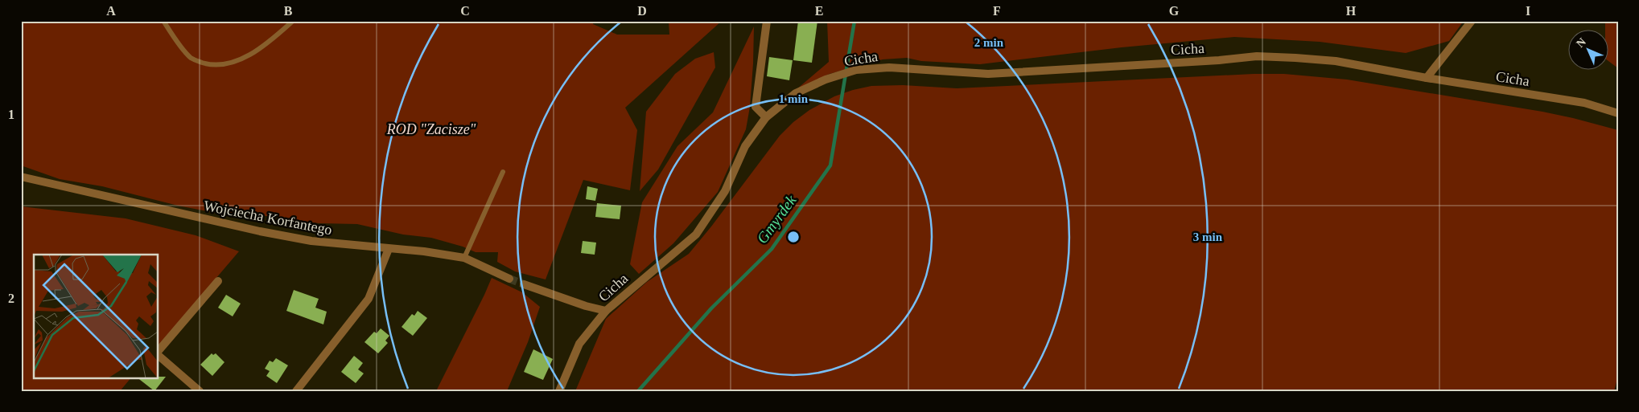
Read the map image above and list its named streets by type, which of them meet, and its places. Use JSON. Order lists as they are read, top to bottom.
{
  "streets": {
    "street": ["Cicha", "Wojciecha Korfantego"]
  },
  "water": ["Gmyrdek"],
  "parks": ["ROD \"Zacisze\""],
  "north": "top left",
  "grid": {
    "columns": [
      "A",
      "B",
      "C",
      "D",
      "E",
      "F",
      "G",
      "H",
      "I"
    ],
    "rows": ["1", "2"]
  },
  "rings": ["2 min", "1 min", "3 min"]
}
